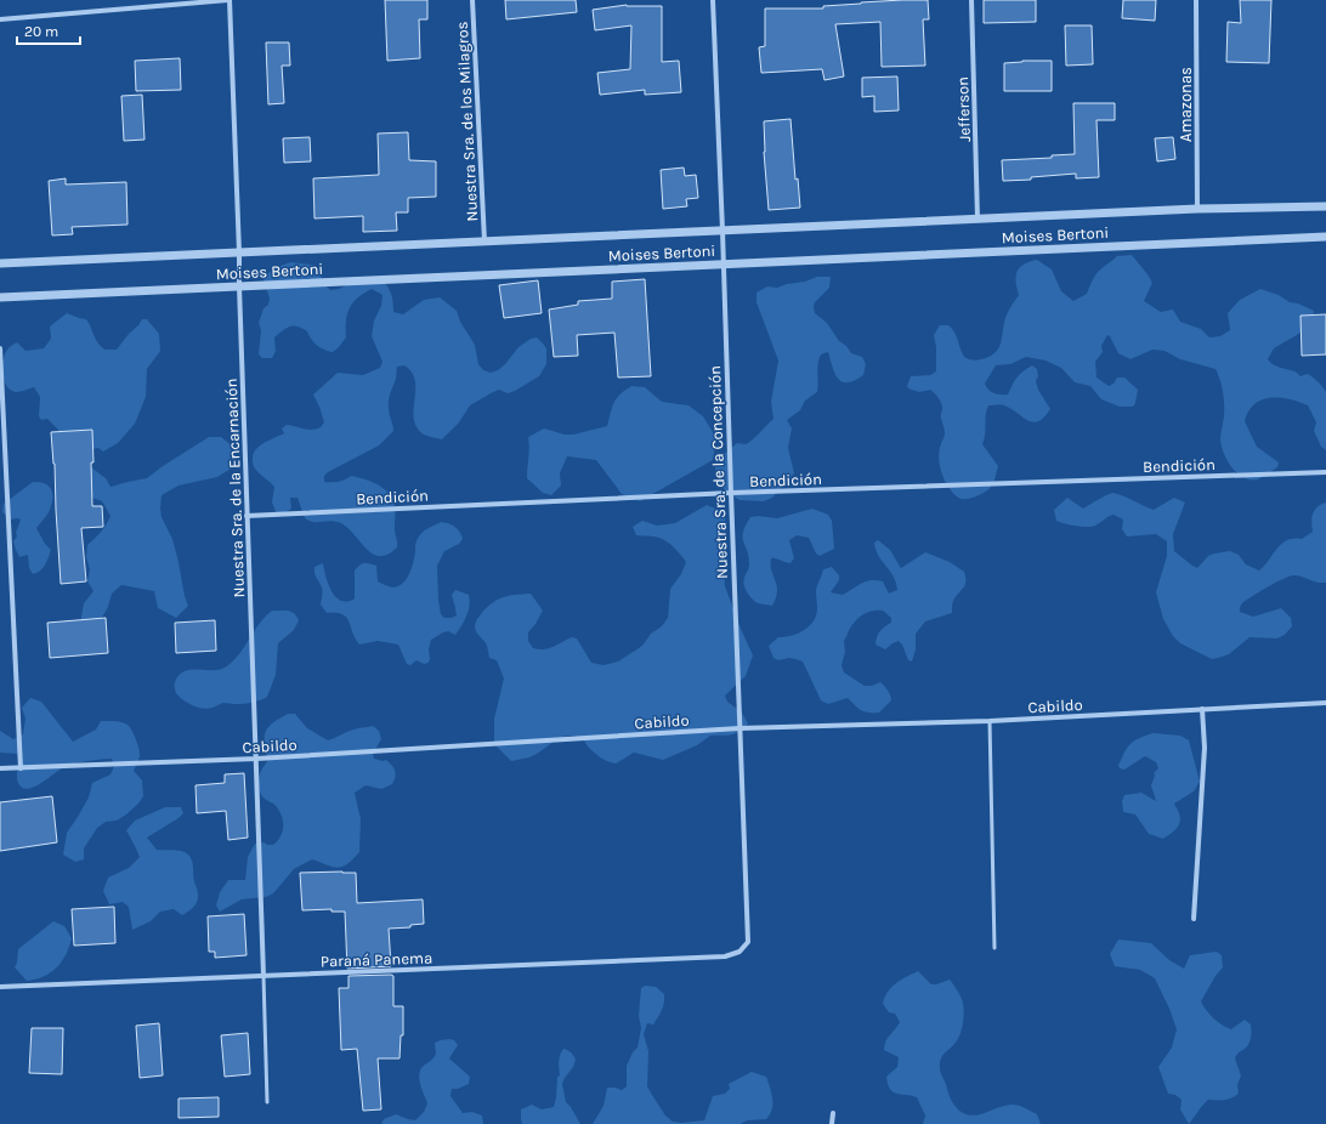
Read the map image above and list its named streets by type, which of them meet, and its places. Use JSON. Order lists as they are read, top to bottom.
{
  "streets": {
    "street": [
      "Amazonas",
      "Jefferson",
      "Nuestra Sra. de los Milagros",
      "Moises Bertoni",
      "Bendición",
      "Nuestra Sra. de la Concepción",
      "Nuestra Sra. de la Encarnación",
      "Cabildo",
      "Paraná Panema"
    ]
  },
  "crossings": [
    ["Amazonas", "Moises Bertoni"],
    ["Jefferson", "Moises Bertoni"],
    ["Nuestra Sra. de los Milagros", "Moises Bertoni"],
    ["Moises Bertoni", "Nuestra Sra. de la Concepción"],
    ["Moises Bertoni", "Nuestra Sra. de la Encarnación"],
    ["Bendición", "Nuestra Sra. de la Concepción"],
    ["Bendición", "Nuestra Sra. de la Encarnación"],
    ["Nuestra Sra. de la Concepción", "Cabildo"],
    ["Nuestra Sra. de la Concepción", "Paraná Panema"],
    ["Nuestra Sra. de la Encarnación", "Cabildo"],
    ["Nuestra Sra. de la Encarnación", "Paraná Panema"]
  ],
  "scale_bar": "20 m"
}
